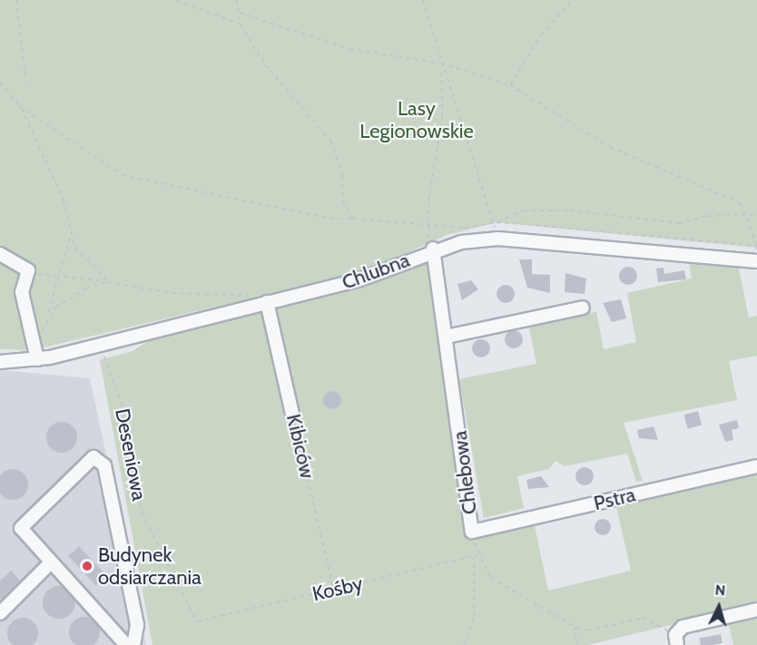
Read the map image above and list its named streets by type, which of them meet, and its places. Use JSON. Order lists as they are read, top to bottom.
{
  "streets": {
    "street": [
      "Chlubna",
      "Kibiców",
      "Chlebowa",
      "Pstra"
    ],
    "path": ["Deseniowa", "Kośby"]
  },
  "crossings": [
    ["Chlubna", "Kibiców"],
    ["Chlubna", "Deseniowa"],
    ["Chlubna", "Chlebowa"],
    ["Kibiców", "Kośby"],
    ["Deseniowa", "Kośby"],
    ["Chlebowa", "Pstra"],
    ["Chlebowa", "Kośby"]
  ],
  "parks": ["Lasy Legionowskie"],
  "places": ["Budynek odsiarczania"],
  "north": "top"
}
